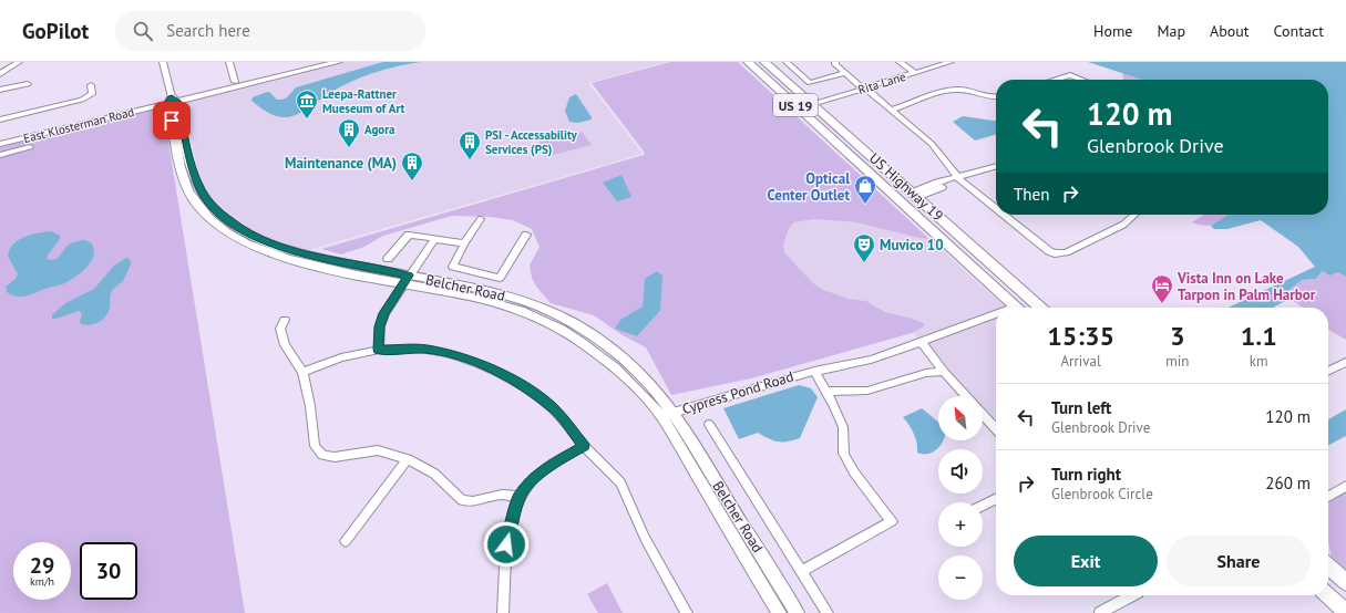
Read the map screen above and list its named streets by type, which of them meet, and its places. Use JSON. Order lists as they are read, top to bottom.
{
  "streets": {
    "highway": ["US 19", "US Highway 19"],
    "main road": ["East Klosterman Road", "Belcher Road"],
    "street": ["Rita Lane", "Cypress Pond Road"]
  },
  "crossings": [
    ["Rita Lane", "US Highway 19"],
    ["East Klosterman Road", "Belcher Road"],
    ["Belcher Road", "Cypress Pond Road"]
  ],
  "places": {
    "museum": ["Leepa-Rattner Mueseum of Art"],
    "building": ["Agora", "PSI - Accessability Services (PS)", "Maintenance (MA)"],
    "shop": ["Optical Center Outlet"],
    "theatre": ["Muvico 10"],
    "hotel": ["Vista Inn on Lake Tarpon in Palm Harbor"]
  },
  "north": "top left",
  "page": {
    "header": "GoPilot",
    "search": "Search here",
    "nav": [
      "Home",
      "Map",
      "About",
      "Contact"
    ],
    "turn": ["120 m", "Glenbrook Drive"],
    "then": "Then",
    "eta": [
      "15:35",
      "Arrival",
      "3",
      "min",
      "1.1",
      "km"
    ],
    "list": [
      {
        "name": "Turn left",
        "note": "Glenbrook Drive",
        "value": "120 m"
      },
      {
        "name": "Turn right",
        "note": "Glenbrook Circle",
        "value": "260 m"
      }
    ],
    "map_buttons": ["+", "−"],
    "buttons": ["Exit", "Share"],
    "speed": "29 km/h",
    "limit": "30"
  }
}
